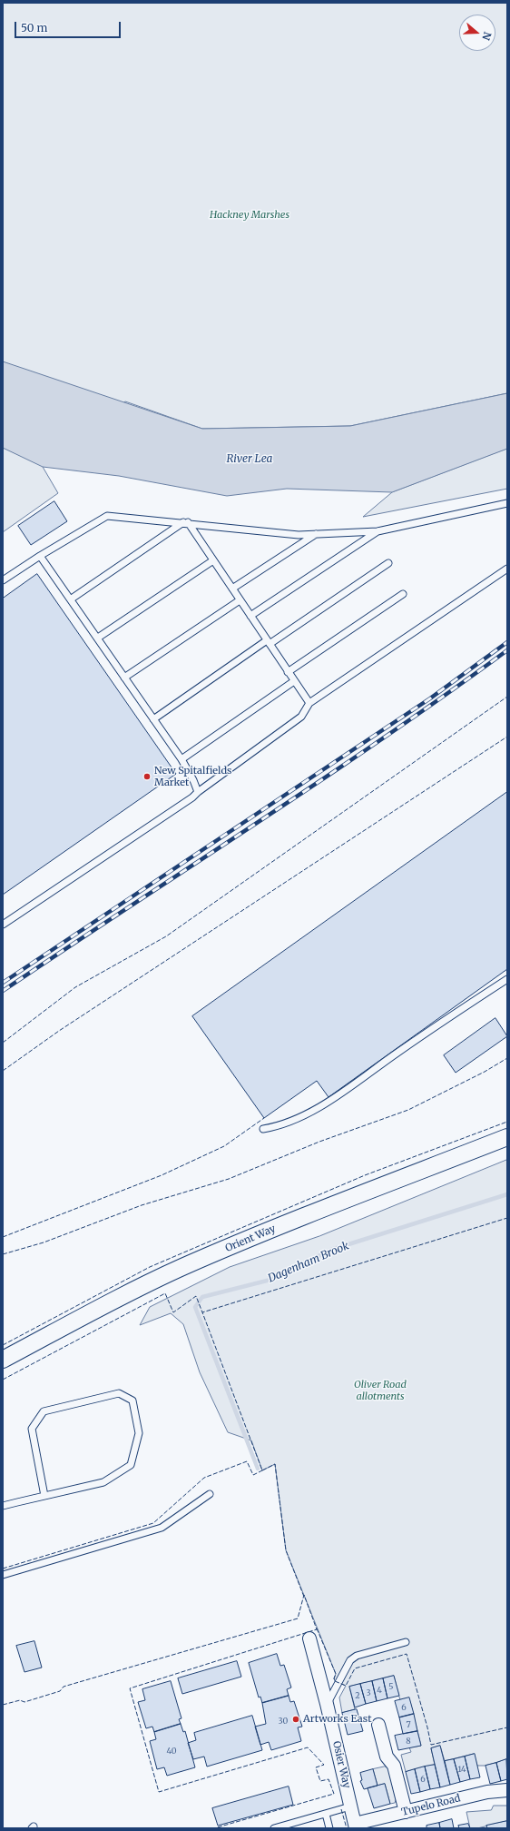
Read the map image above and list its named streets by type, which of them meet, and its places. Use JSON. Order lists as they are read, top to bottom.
{
  "streets": {
    "street": ["Orient Way", "Osier Way", "Tupelo Road"]
  },
  "crossings": [
    ["Osier Way", "Tupelo Road"]
  ],
  "water": ["River Lea", "Dagenham Brook"],
  "parks": ["Hackney Marshes", "Oliver Road allotments"],
  "places": ["New Spitalfields Market", "Artworks East"],
  "house_numbers": [
    "5",
    "4",
    "3",
    "2",
    "6",
    "30",
    "7",
    "8",
    "40",
    "14",
    "6"
  ],
  "scale_bar": "50 m",
  "north": "right"
}
